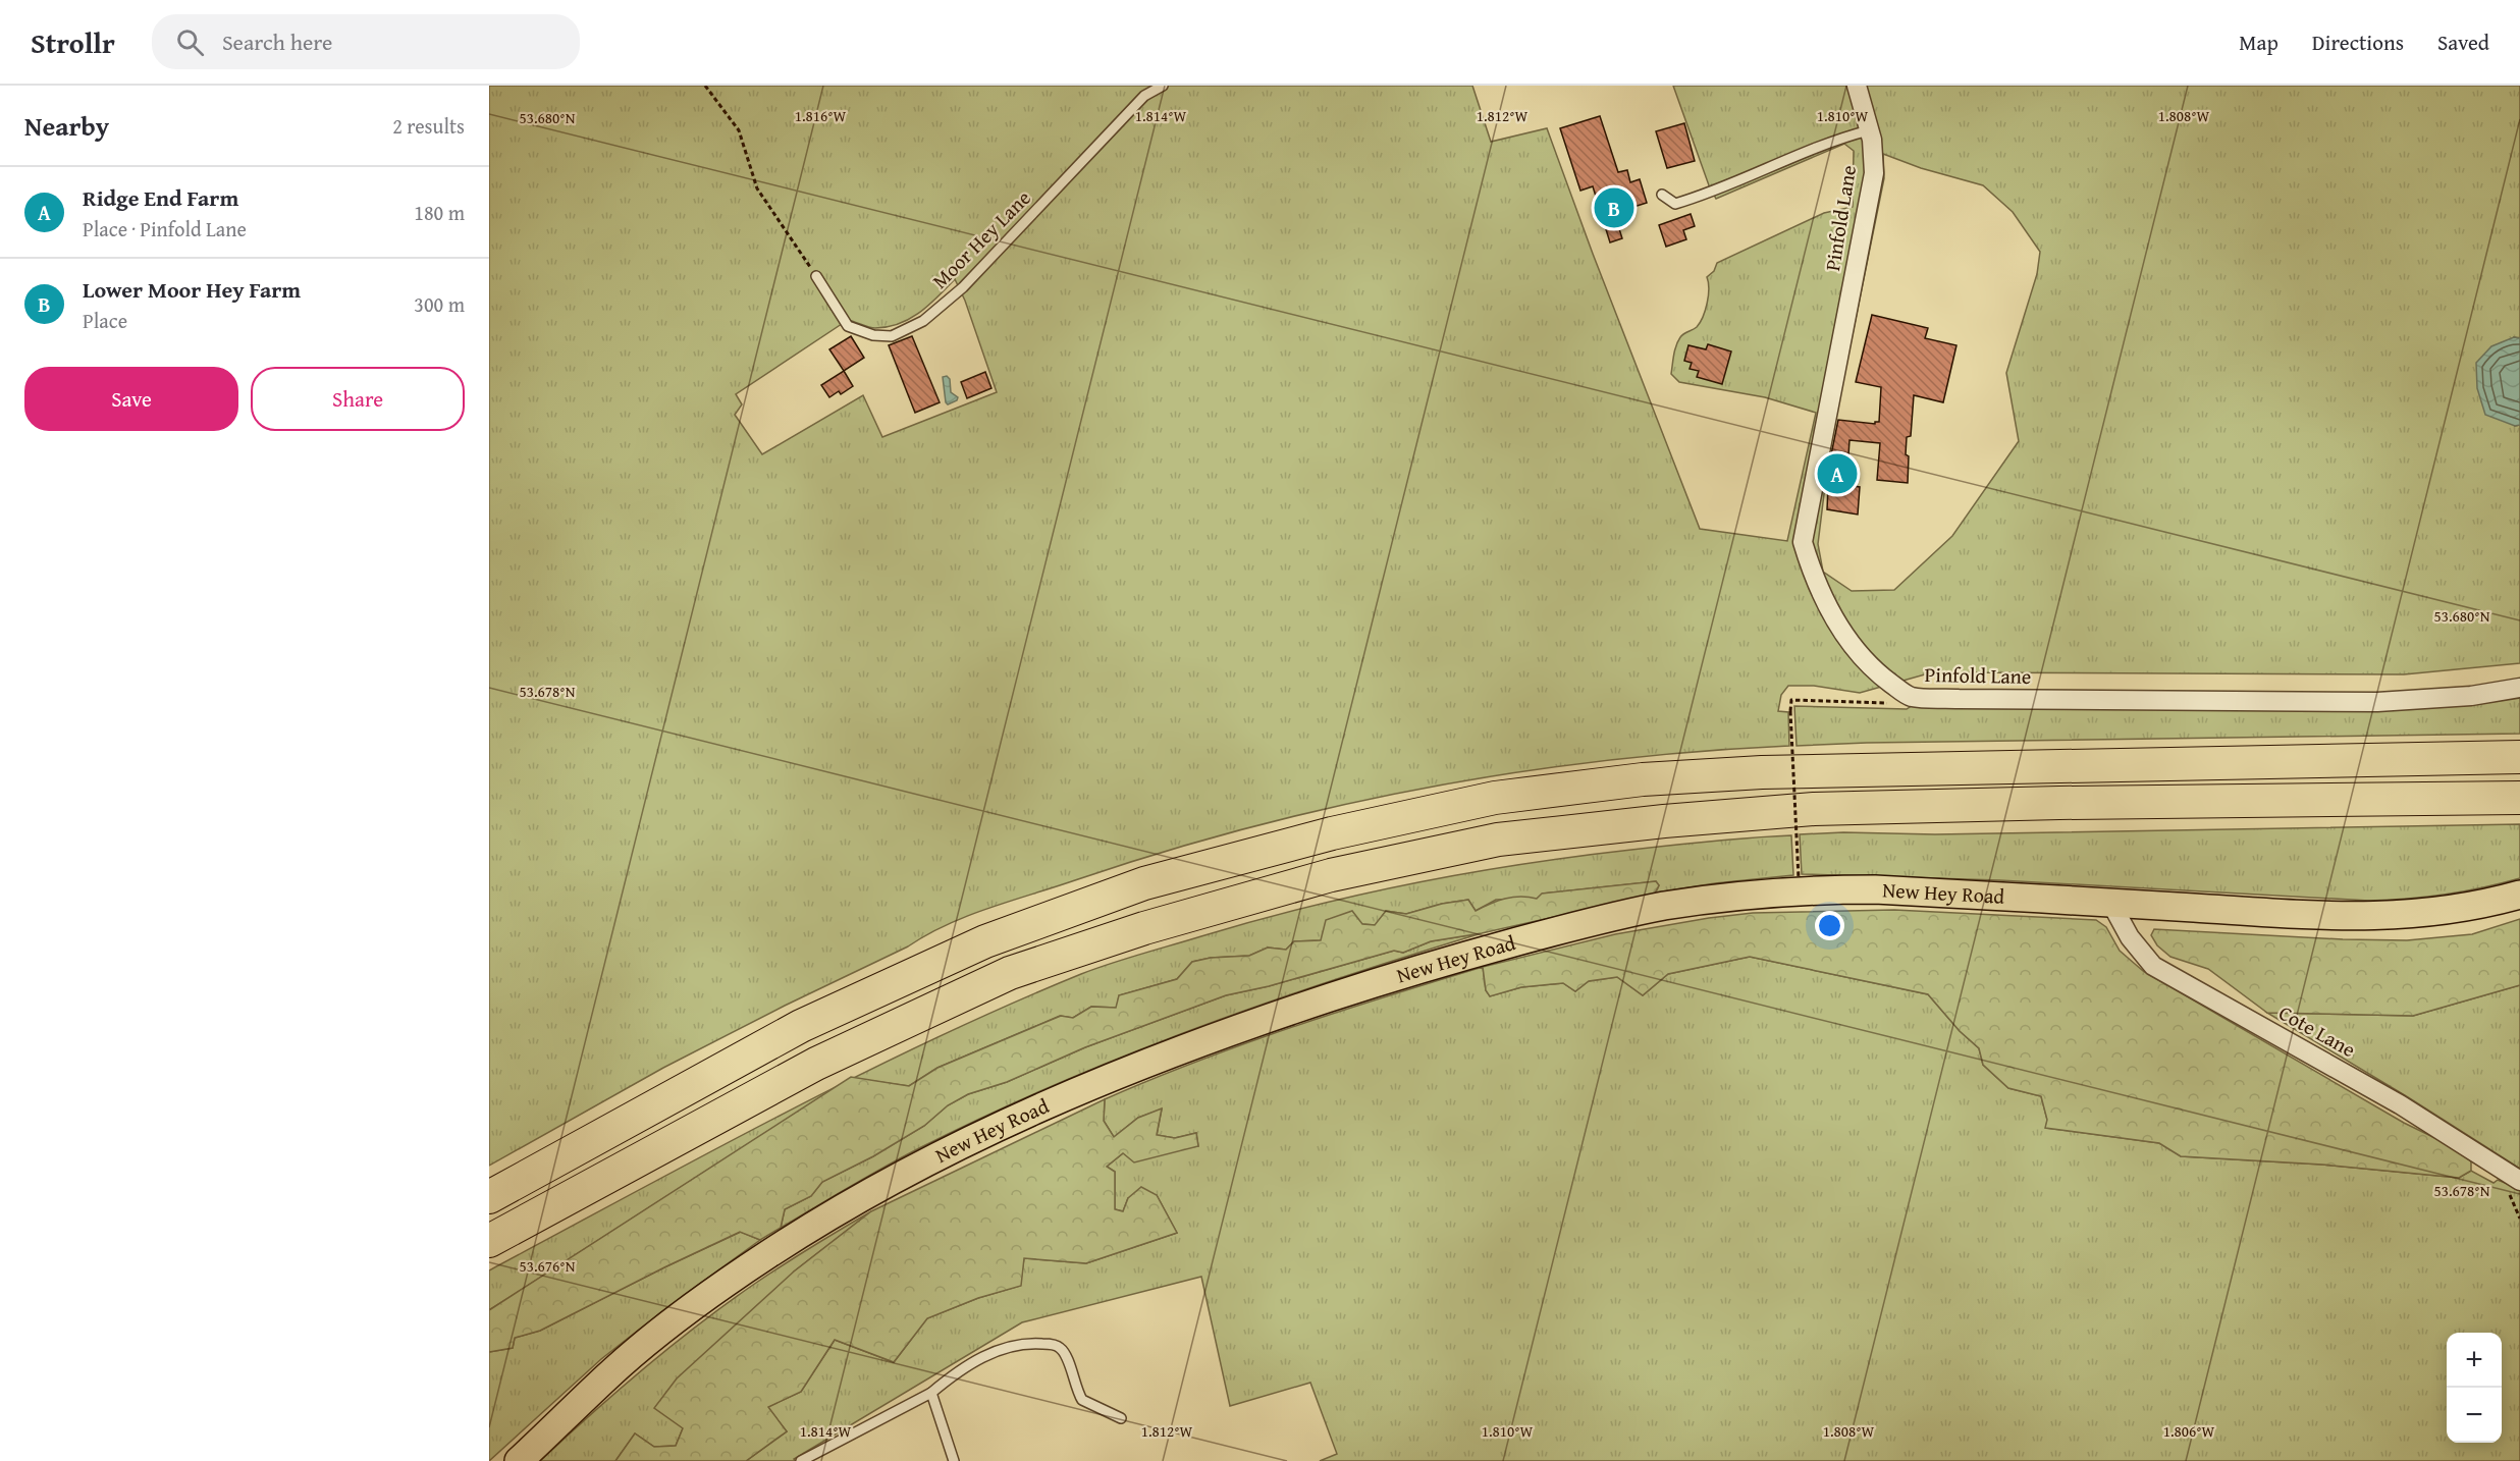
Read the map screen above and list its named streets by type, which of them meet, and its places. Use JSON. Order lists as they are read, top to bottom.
{
  "streets": {
    "main road": ["New Hey Road"],
    "street": ["Pinfold Lane", "Cote Lane"],
    "lane": ["Moor Hey Lane"]
  },
  "crossings": [
    ["New Hey Road", "Cote Lane"]
  ],
  "page": {
    "header": "Strollr",
    "search": "Search here",
    "nav": ["Map", "Directions", "Saved"],
    "heading": ["Nearby", "2 results"],
    "list": [
      {
        "mark": "A",
        "name": "Ridge End Farm",
        "note": "Place · Pinfold Lane",
        "value": "180 m"
      },
      {
        "mark": "B",
        "name": "Lower Moor Hey Farm",
        "note": "Place",
        "value": "300 m"
      }
    ],
    "pins": ["B", "A"],
    "buttons": ["Save", "Share"],
    "map_buttons": ["+", "−"]
  },
  "coordinates": [
    "1.816°W",
    "1.814°W",
    "1.812°W",
    "1.810°W",
    "1.808°W",
    "53.680°N",
    "53.678°N",
    "53.676°N",
    "1.806°W"
  ]
}
